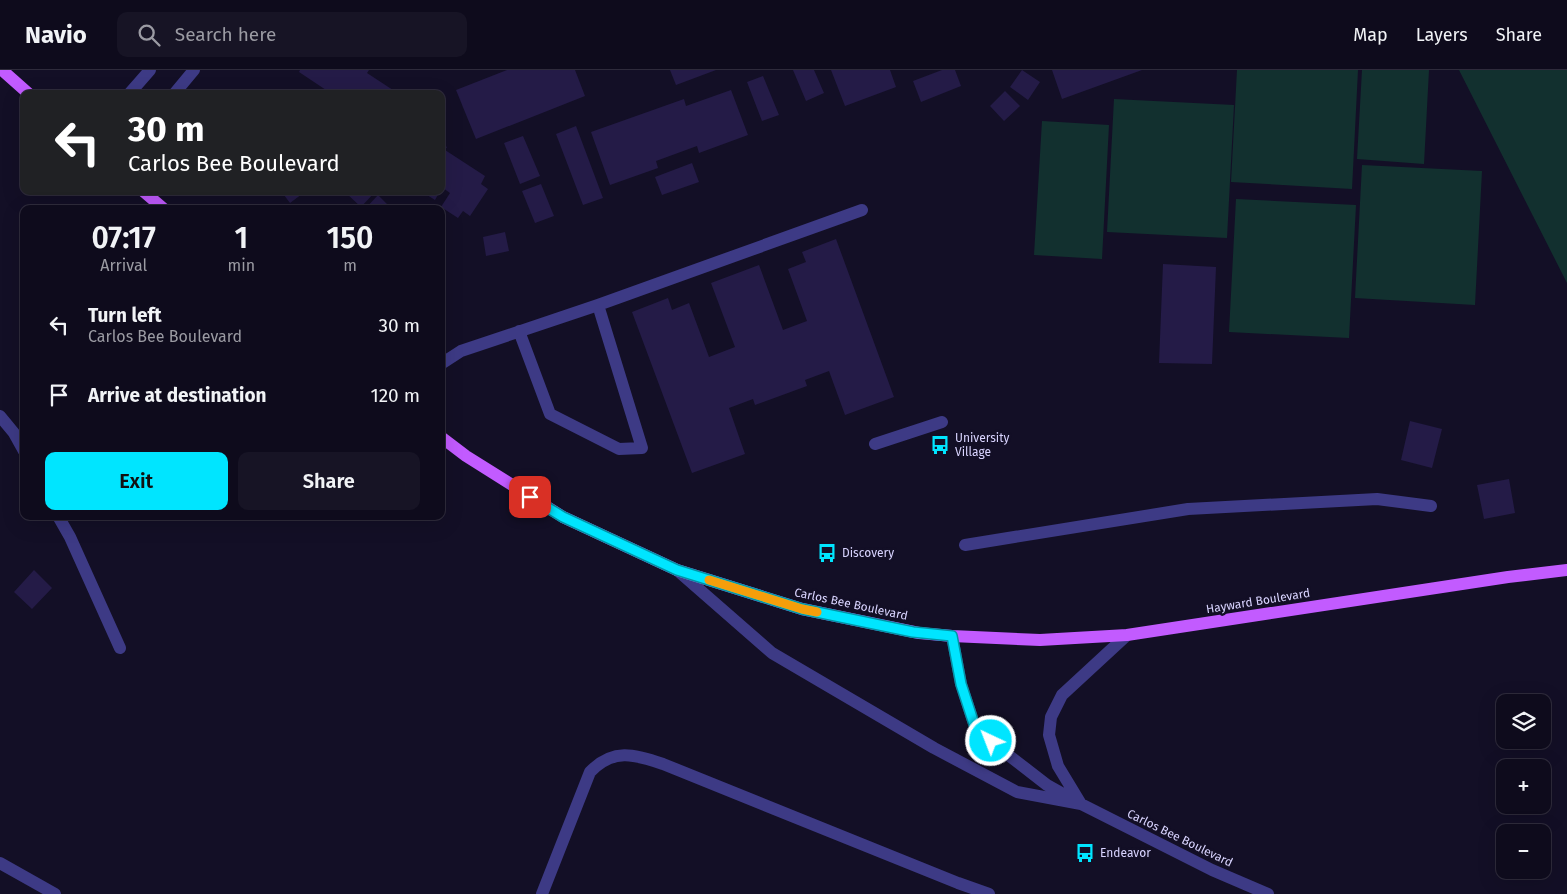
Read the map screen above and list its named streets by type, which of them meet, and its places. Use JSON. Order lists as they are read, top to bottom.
{
  "streets": {
    "main road": ["Hayward Boulevard", "Carlos Bee Boulevard"]
  },
  "crossings": [
    ["Hayward Boulevard", "Carlos Bee Boulevard"]
  ],
  "places": {
    "bus stop": ["University Village", "Discovery", "Endeavor"]
  },
  "page": {
    "header": "Navio",
    "search": "Search here",
    "nav": ["Map", "Layers", "Share"],
    "turn": ["30 m", "Carlos Bee Boulevard"],
    "eta": [
      "07:17",
      "Arrival",
      "1",
      "min",
      "150",
      "m"
    ],
    "list": [
      {
        "name": "Turn left",
        "note": "Carlos Bee Boulevard",
        "value": "30 m"
      },
      {
        "name": "Arrive at destination",
        "value": "120 m"
      }
    ],
    "buttons": ["Exit", "Share"],
    "map_buttons": ["+", "−"]
  }
}
